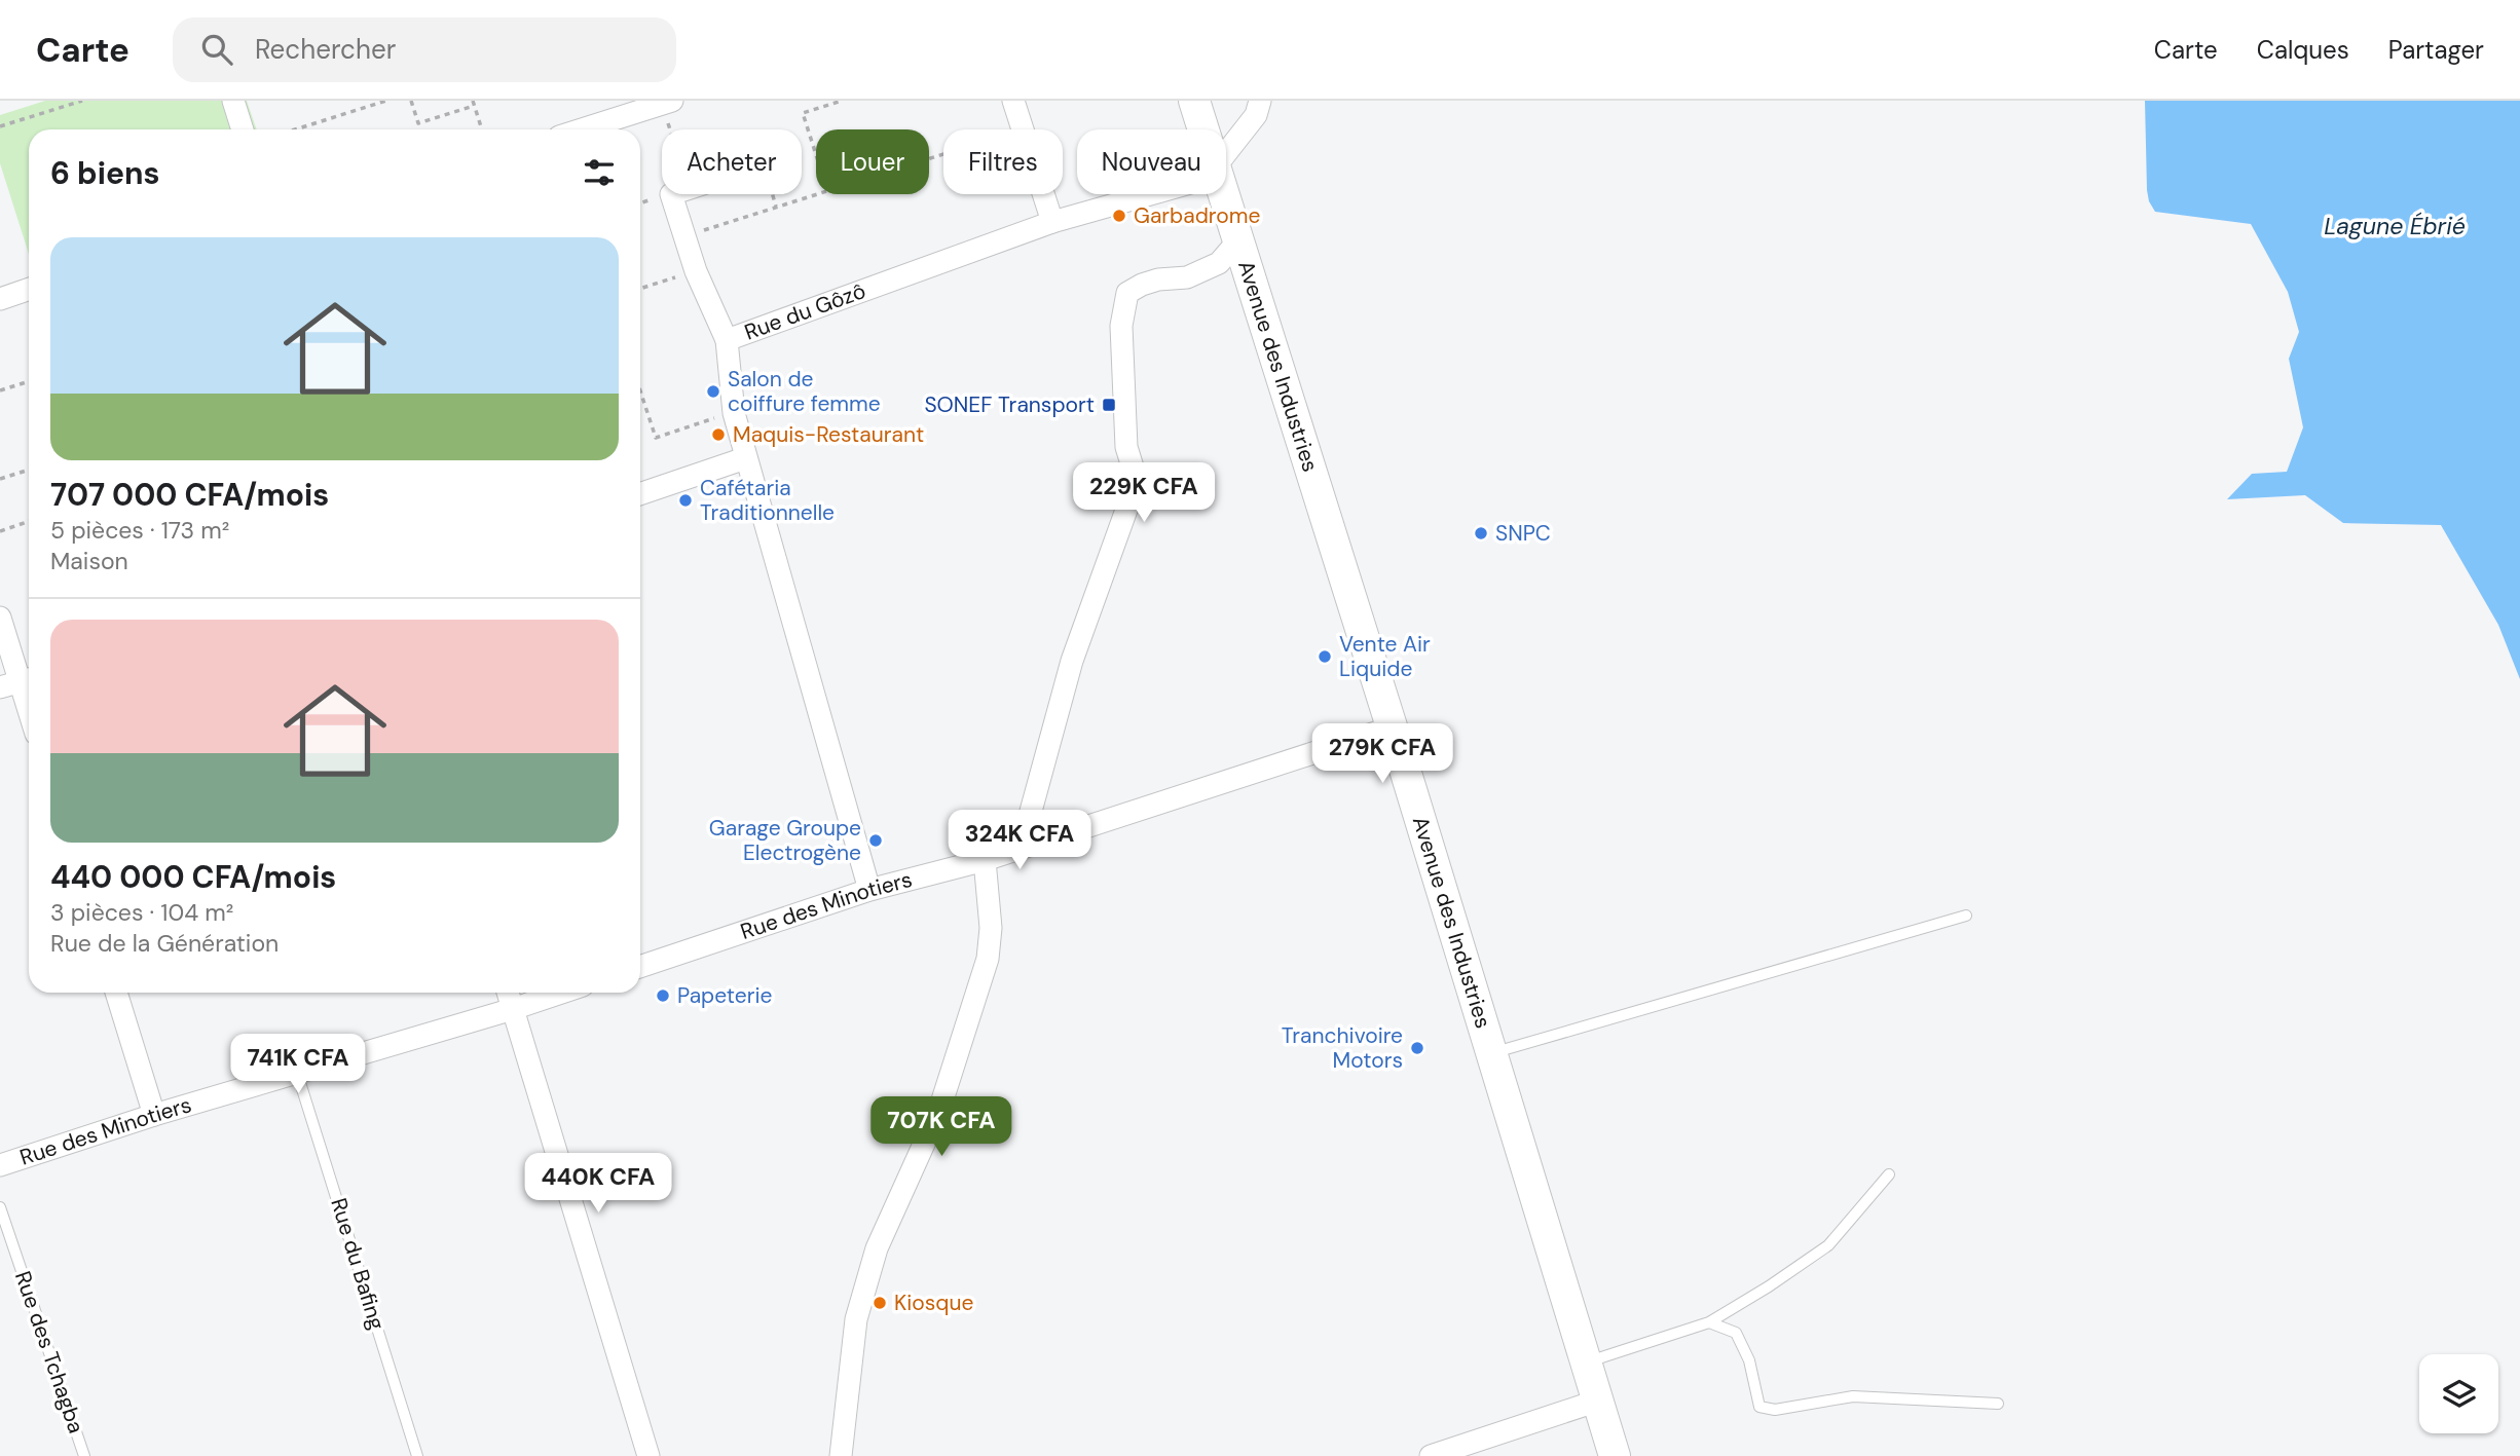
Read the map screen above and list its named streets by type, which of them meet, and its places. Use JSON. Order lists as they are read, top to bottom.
{
  "streets": {
    "street": ["Rue du Gôzô", "Avenue des Industries", "Rue des Minotiers"],
    "lane": ["Rue du Bafing", "Rue des Tchagba"]
  },
  "crossings": [
    ["Rue du Gôzô", "Rue des Minotiers"],
    ["Avenue des Industries", "Rue des Minotiers"],
    ["Rue des Minotiers", "Rue du Bafing"]
  ],
  "water": ["Lagune Ébrié"],
  "places": {
    "other": [
      "Garbadrome",
      "Salon de coiffure femme",
      "Maquis-Restaurant",
      "Cafétaria Traditionnelle",
      "SNPC",
      "Vente Air Liquide",
      "Garage Groupe Electrogène",
      "Papeterie",
      "Tranchivoire Motors",
      "Kiosque"
    ],
    "transit": ["SONEF Transport"]
  },
  "page": {
    "header": "Carte",
    "search": "Rechercher",
    "nav": ["Carte", "Calques", "Partager"],
    "chip": [
      "Acheter",
      "Louer",
      "Filtres",
      "Nouveau"
    ],
    "heading": "6 biens",
    "list": [
      {
        "name": "707 000 CFA/mois",
        "note": "5 pièces · 173 m² · Maison"
      },
      {
        "name": "440 000 CFA/mois",
        "note": "3 pièces · 104 m² · Rue de la Génération"
      }
    ],
    "price": [
      "229K CFA",
      "279K CFA",
      "324K CFA",
      "741K CFA",
      "707K CFA",
      "440K CFA"
    ]
  }
}
